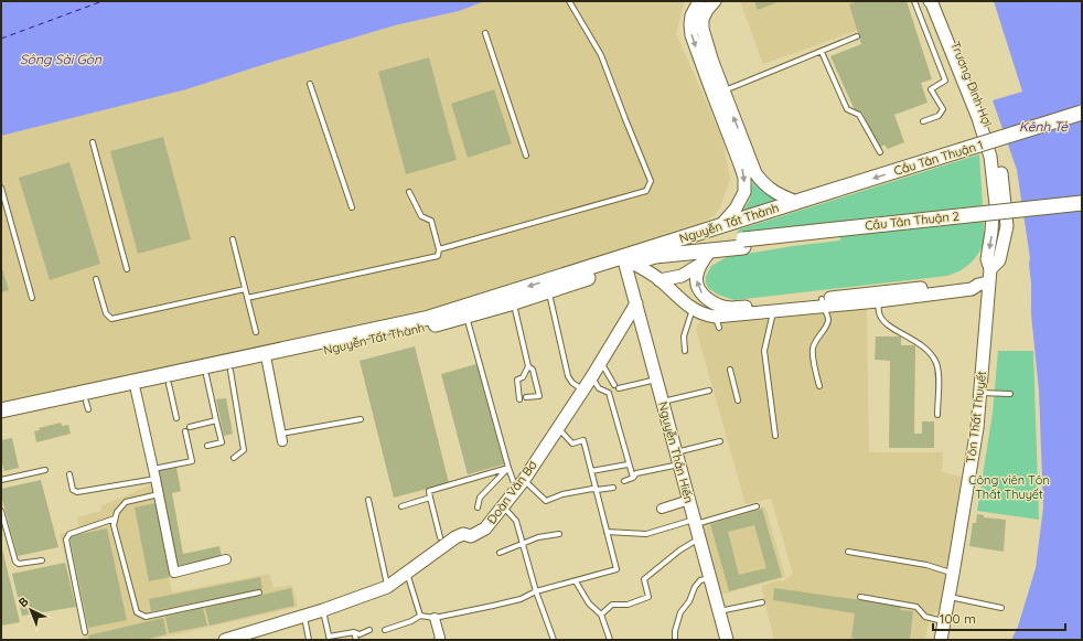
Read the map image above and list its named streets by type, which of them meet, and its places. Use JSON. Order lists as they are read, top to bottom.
{
  "streets": {
    "main road": [
      "Trương Đình Hợi",
      "Cầu Tân Thuận 1",
      "Cầu Tân Thuận 2",
      "Nguyễn Tất Thành",
      "Tôn Thất Thuyết",
      "Nguyễn Thần Hiến",
      "Đoàn Văn Bơ"
    ]
  },
  "crossings": [
    ["Trương Đình Hợi", "Tôn Thất Thuyết"],
    ["Cầu Tân Thuận 1", "Nguyễn Tất Thành"],
    ["Cầu Tân Thuận 2", "Nguyễn Tất Thành"],
    ["Nguyễn Tất Thành", "Nguyễn Thần Hiến"],
    ["Nguyễn Thần Hiến", "Đoàn Văn Bơ"]
  ],
  "water": ["Sông Sài Gòn", "Kênh Tẻ"],
  "parks": ["Công viên Tôn Thất Thuyết"],
  "scale_bar": "100 m",
  "north": "top left"
}
